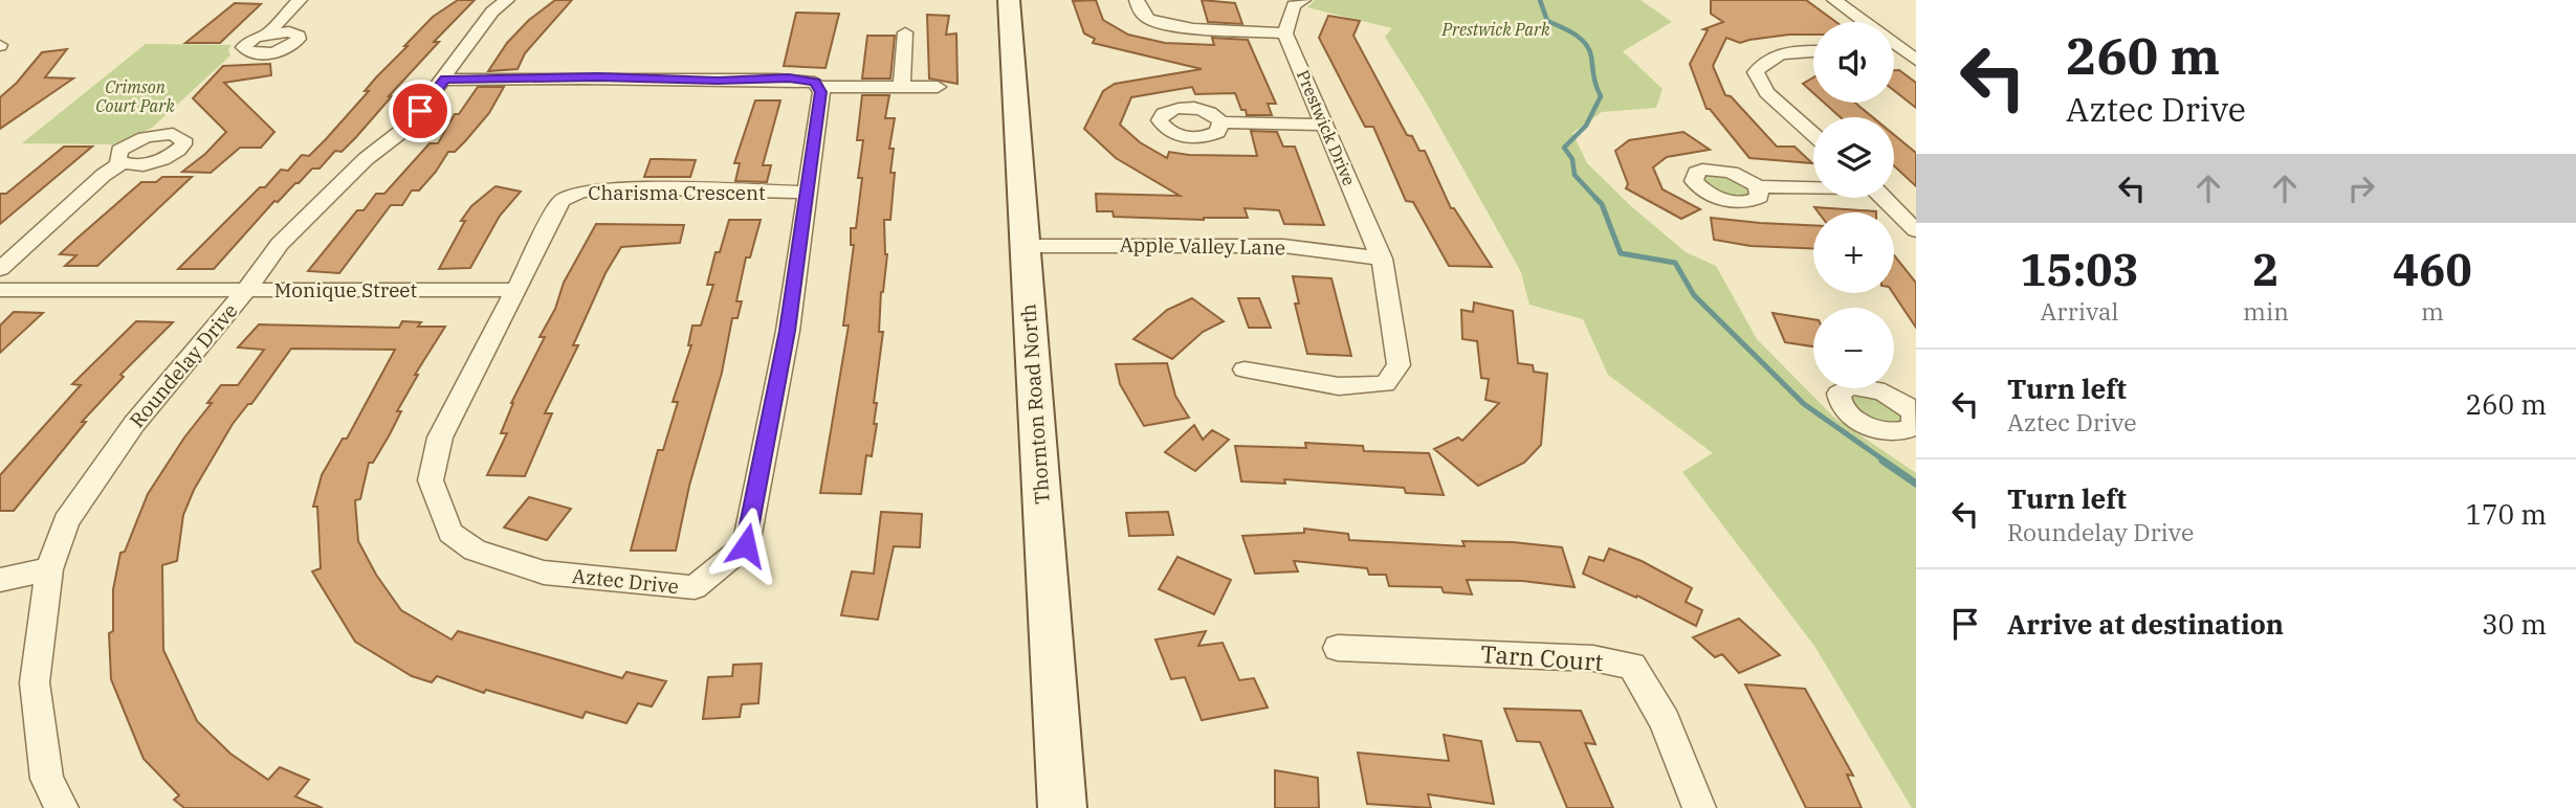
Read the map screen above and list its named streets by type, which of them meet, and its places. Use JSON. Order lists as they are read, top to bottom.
{
  "streets": {
    "main road": ["Thornton Road North"],
    "street": [
      "Prestwick Drive",
      "Charisma Crescent",
      "Apple Valley Lane",
      "Monique Street",
      "Roundelay Drive",
      "Aztec Drive",
      "Tarn Court"
    ]
  },
  "crossings": [
    ["Prestwick Drive", "Apple Valley Lane"],
    ["Charisma Crescent", "Monique Street"],
    ["Charisma Crescent", "Aztec Drive"],
    ["Apple Valley Lane", "Thornton Road North"],
    ["Monique Street", "Roundelay Drive"],
    ["Monique Street", "Aztec Drive"]
  ],
  "parks": ["Prestwick Park", "Crimson Court Park"],
  "page": {
    "turn": ["260 m", "Aztec Drive"],
    "map_buttons": ["+", "−"],
    "eta": [
      "15:03",
      "Arrival",
      "2",
      "min",
      "460",
      "m"
    ],
    "list": [
      {
        "name": "Turn left",
        "note": "Aztec Drive",
        "value": "260 m"
      },
      {
        "name": "Turn left",
        "note": "Roundelay Drive",
        "value": "170 m"
      },
      {
        "name": "Arrive at destination",
        "value": "30 m"
      }
    ]
  }
}
